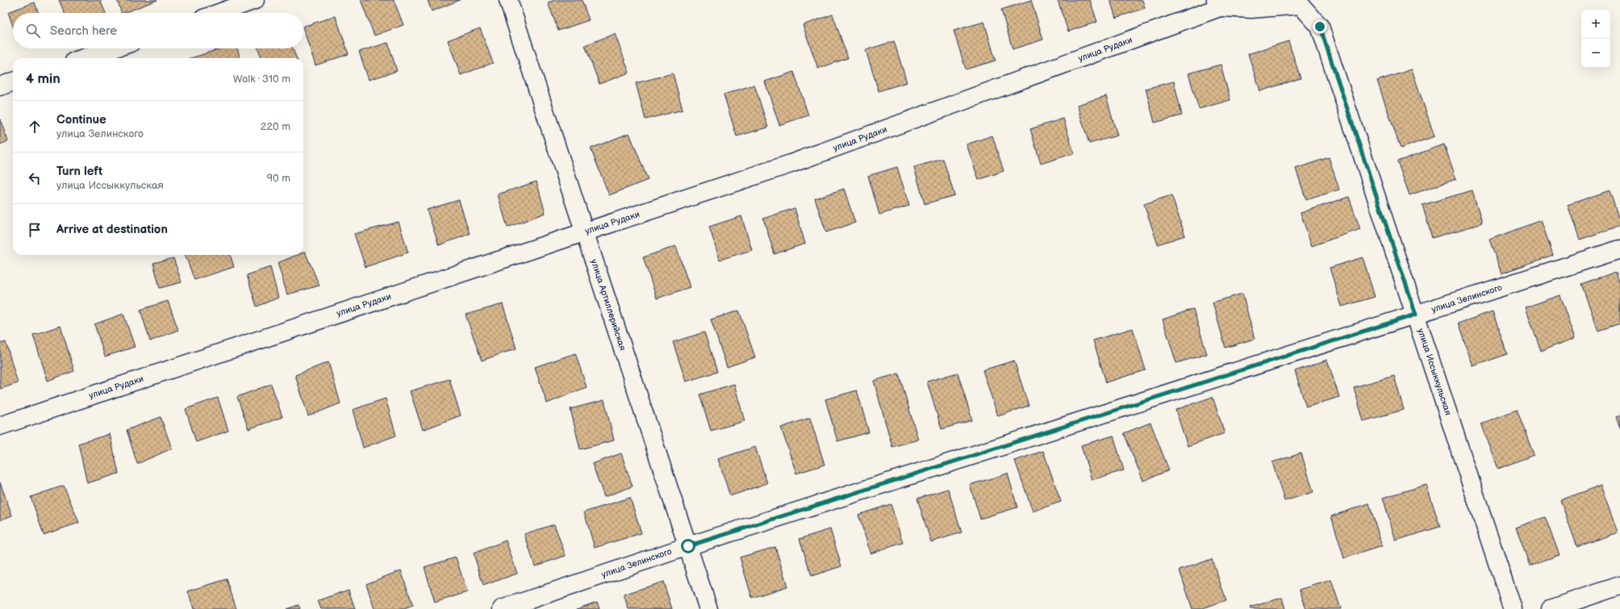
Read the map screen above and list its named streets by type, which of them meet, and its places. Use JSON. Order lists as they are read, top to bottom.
{
  "streets": {
    "street": [
      "улица Рудаки",
      "улица Зелинского",
      "улица Артиллерийская",
      "улица Иссыккульская"
    ]
  },
  "crossings": [
    ["улица Рудаки", "улица Артиллерийская"],
    ["улица Рудаки", "улица Иссыккульская"],
    ["улица Зелинского", "улица Артиллерийская"],
    ["улица Зелинского", "улица Иссыккульская"]
  ],
  "page": {
    "map_buttons": ["+", "−"],
    "search": "Search here",
    "heading": ["4 min", "Walk · 310 m"],
    "list": [
      ["Continue", "улица Зелинского", "220 m"],
      ["Turn left", "улица Иссыккульская", "90 m"],
      "Arrive at destination"
    ]
  }
}
